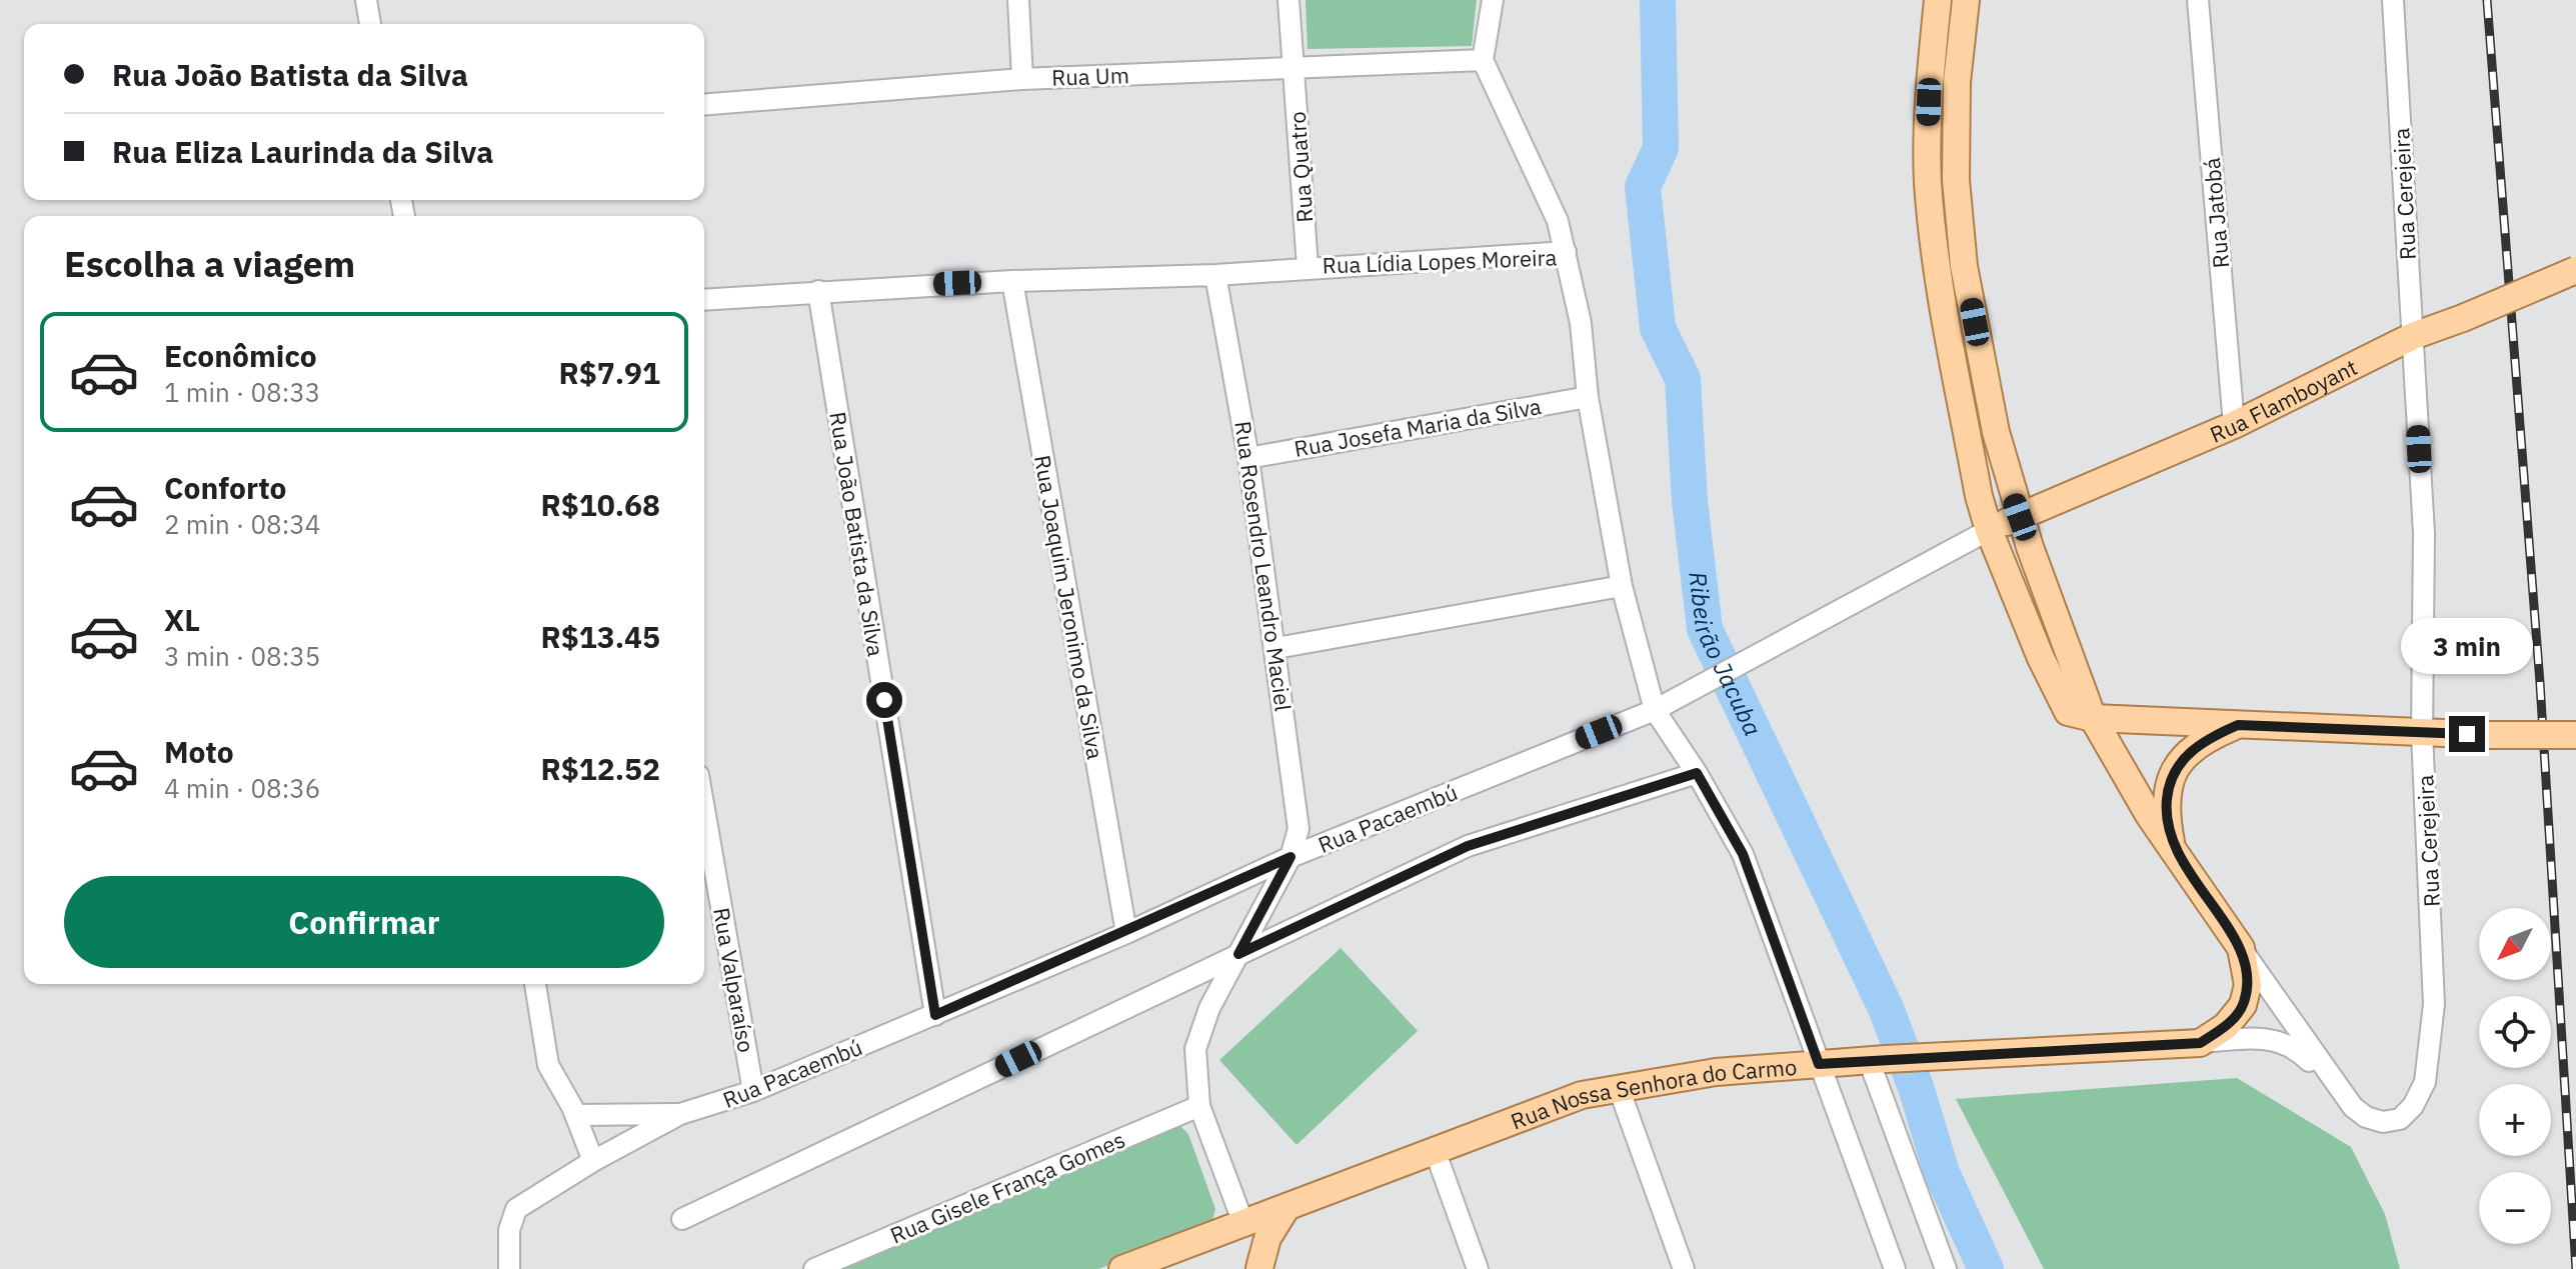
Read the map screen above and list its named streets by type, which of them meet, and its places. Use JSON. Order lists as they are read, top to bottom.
{
  "streets": {
    "main road": ["Rua Flamboyant", "Rua Nossa Senhora do Carmo"],
    "street": [
      "Rua Um",
      "Rua Quatro",
      "Rua Cerejeira",
      "Rua Jatobá",
      "Rua Lídia Lopes Moreira",
      "Rua Josefa Maria da Silva",
      "Rua João Batista da Silva",
      "Rua Rosendro Leandro Maciel",
      "Rua Joaquim Jeronimo da Silva",
      "Rua Pacaembú",
      "Rua Valparaíso",
      "Rua Gisele França Gomes"
    ]
  },
  "crossings": [
    ["Rua Um", "Rua Quatro"],
    ["Rua Quatro", "Rua Lídia Lopes Moreira"],
    ["Rua Cerejeira", "Rua Flamboyant"],
    ["Rua Cerejeira", "Rua Nossa Senhora do Carmo"],
    ["Rua Jatobá", "Rua Flamboyant"],
    ["Rua Lídia Lopes Moreira", "Rua Josefa Maria da Silva"],
    ["Rua Lídia Lopes Moreira", "Rua João Batista da Silva"],
    ["Rua Lídia Lopes Moreira", "Rua Rosendro Leandro Maciel"],
    ["Rua Lídia Lopes Moreira", "Rua Joaquim Jeronimo da Silva"],
    ["Rua Lídia Lopes Moreira", "Rua Pacaembú"],
    ["Rua Lídia Lopes Moreira", "Rua Nossa Senhora do Carmo"],
    ["Rua Flamboyant", "Rua Pacaembú"],
    ["Rua Josefa Maria da Silva", "Rua Rosendro Leandro Maciel"],
    ["Rua João Batista da Silva", "Rua Pacaembú"],
    ["Rua Rosendro Leandro Maciel", "Rua Pacaembú"],
    ["Rua Rosendro Leandro Maciel", "Rua Nossa Senhora do Carmo"],
    ["Rua Rosendro Leandro Maciel", "Rua Gisele França Gomes"],
    ["Rua Joaquim Jeronimo da Silva", "Rua Pacaembú"],
    ["Rua Pacaembú", "Rua Valparaíso"]
  ],
  "water": ["Ribeirão Jacuba"],
  "north": "bottom left",
  "page": {
    "banner": ["Rua João Batista da Silva", "Rua Eliza Laurinda da Silva"],
    "heading": "Escolha a viagem",
    "list": [
      {
        "name": "Econômico",
        "note": "1 min · 08:33",
        "value": "R$7.91"
      },
      {
        "name": "Conforto",
        "note": "2 min · 08:34",
        "value": "R$10.68"
      },
      {
        "name": "XL",
        "note": "3 min · 08:35",
        "value": "R$13.45"
      },
      {
        "name": "Moto",
        "note": "4 min · 08:36",
        "value": "R$12.52"
      }
    ],
    "bubble": "3 min",
    "buttons": "Confirmar",
    "map_buttons": ["+", "−"]
  }
}
